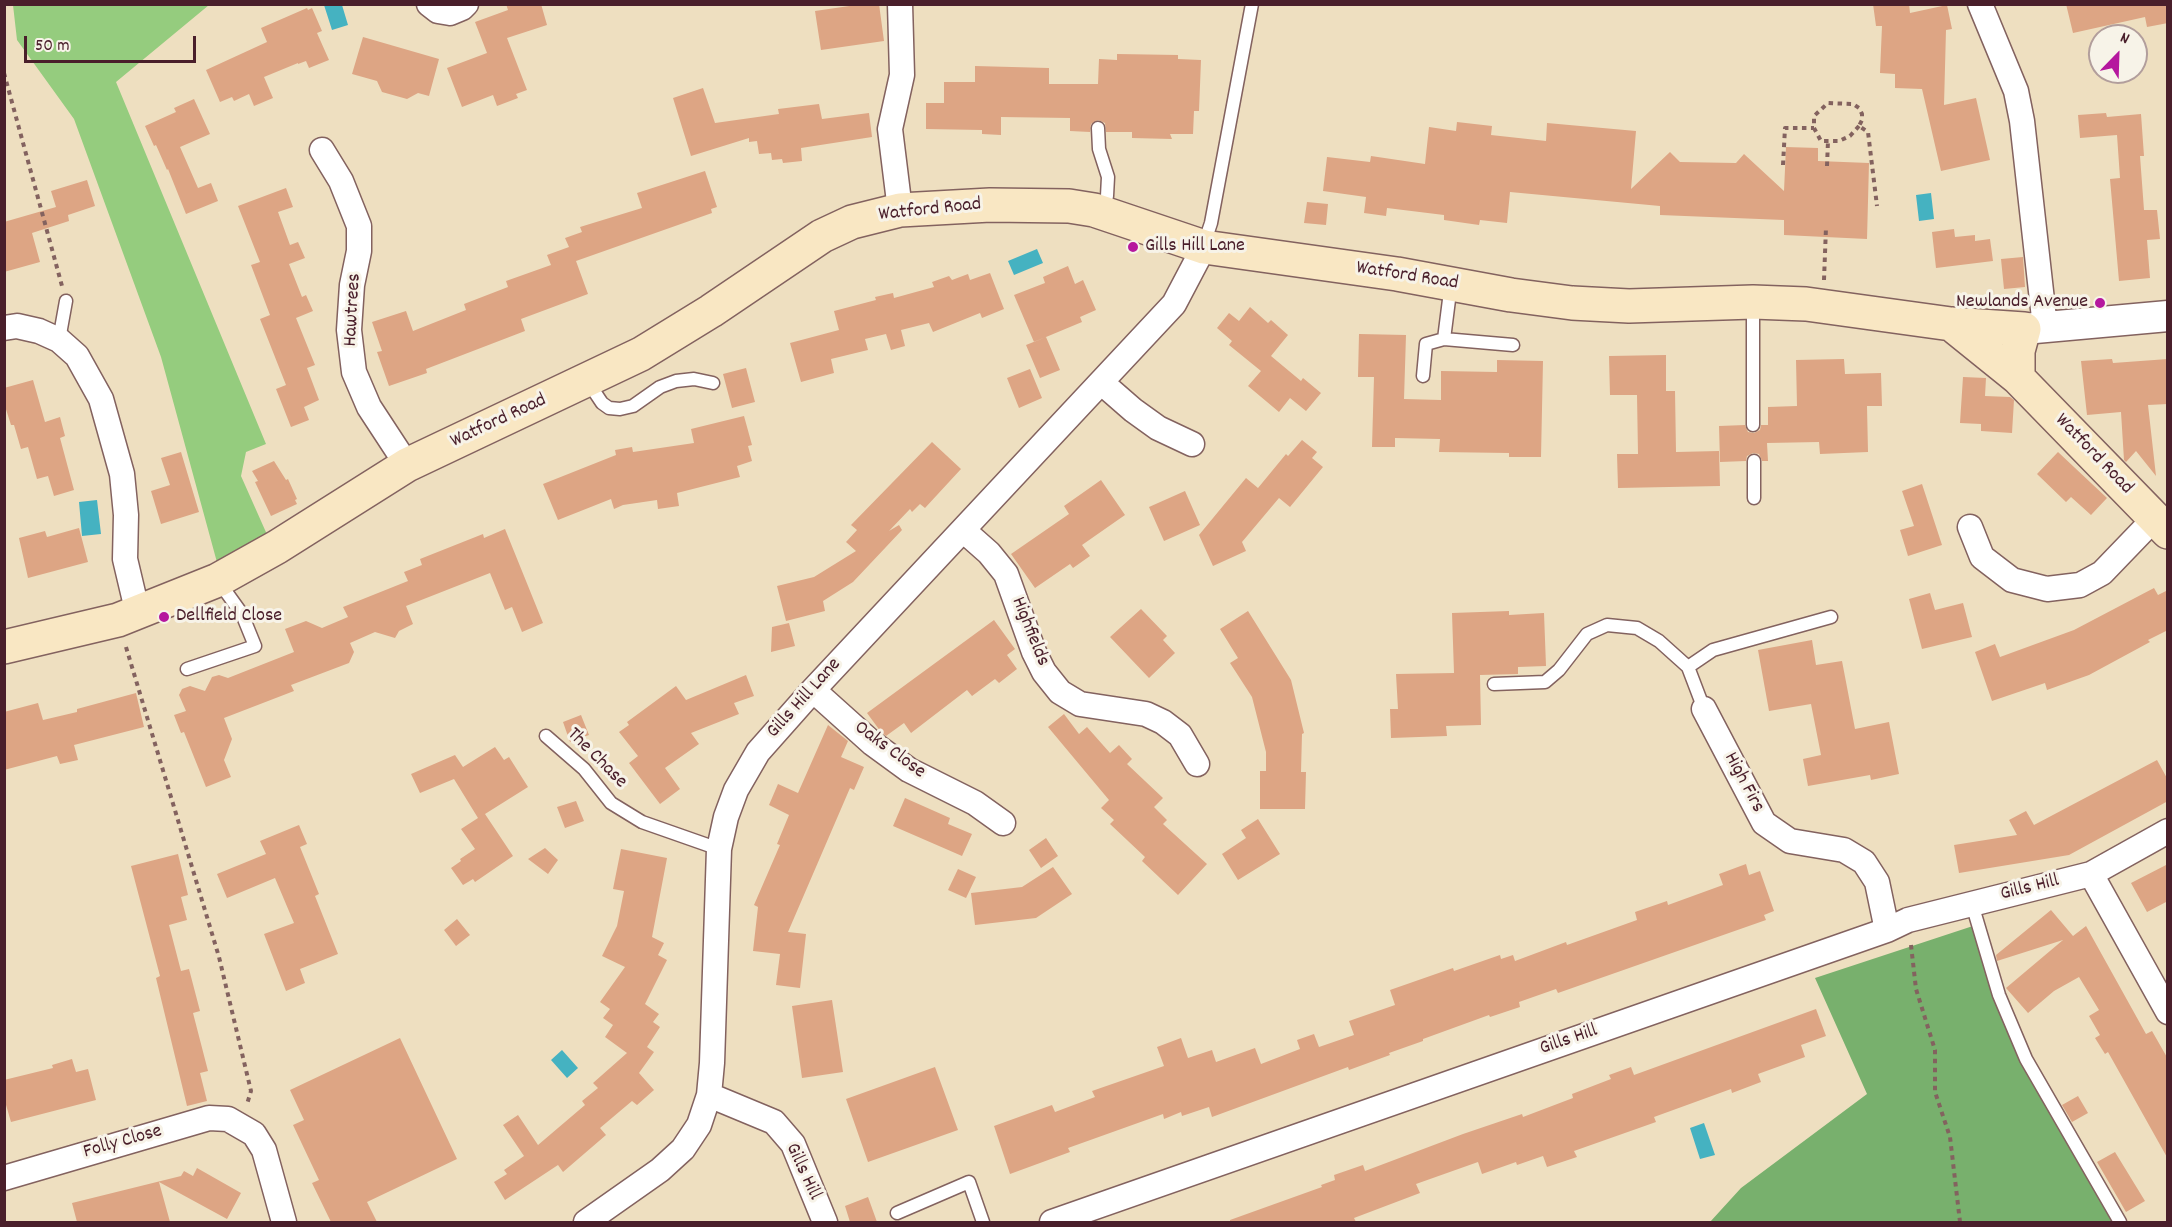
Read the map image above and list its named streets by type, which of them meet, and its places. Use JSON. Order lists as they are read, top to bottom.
{
  "streets": {
    "main road": ["Watford Road"],
    "street": [
      "Hawtrees",
      "Highfields",
      "Gills Hill Lane",
      "Oaks Close",
      "High Firs",
      "Gills Hill",
      "Folly Close"
    ],
    "lane": ["The Chase"]
  },
  "crossings": [
    ["Watford Road", "Hawtrees"],
    ["Watford Road", "Gills Hill Lane"],
    ["Highfields", "Gills Hill Lane"],
    ["Gills Hill Lane", "Oaks Close"],
    ["Gills Hill Lane", "The Chase"],
    ["Gills Hill Lane", "Gills Hill"],
    ["High Firs", "Gills Hill"]
  ],
  "places": ["Gills Hill Lane", "Newlands Avenue", "Dellfield Close"],
  "scale_bar": "50 m",
  "north": "top right"
}
